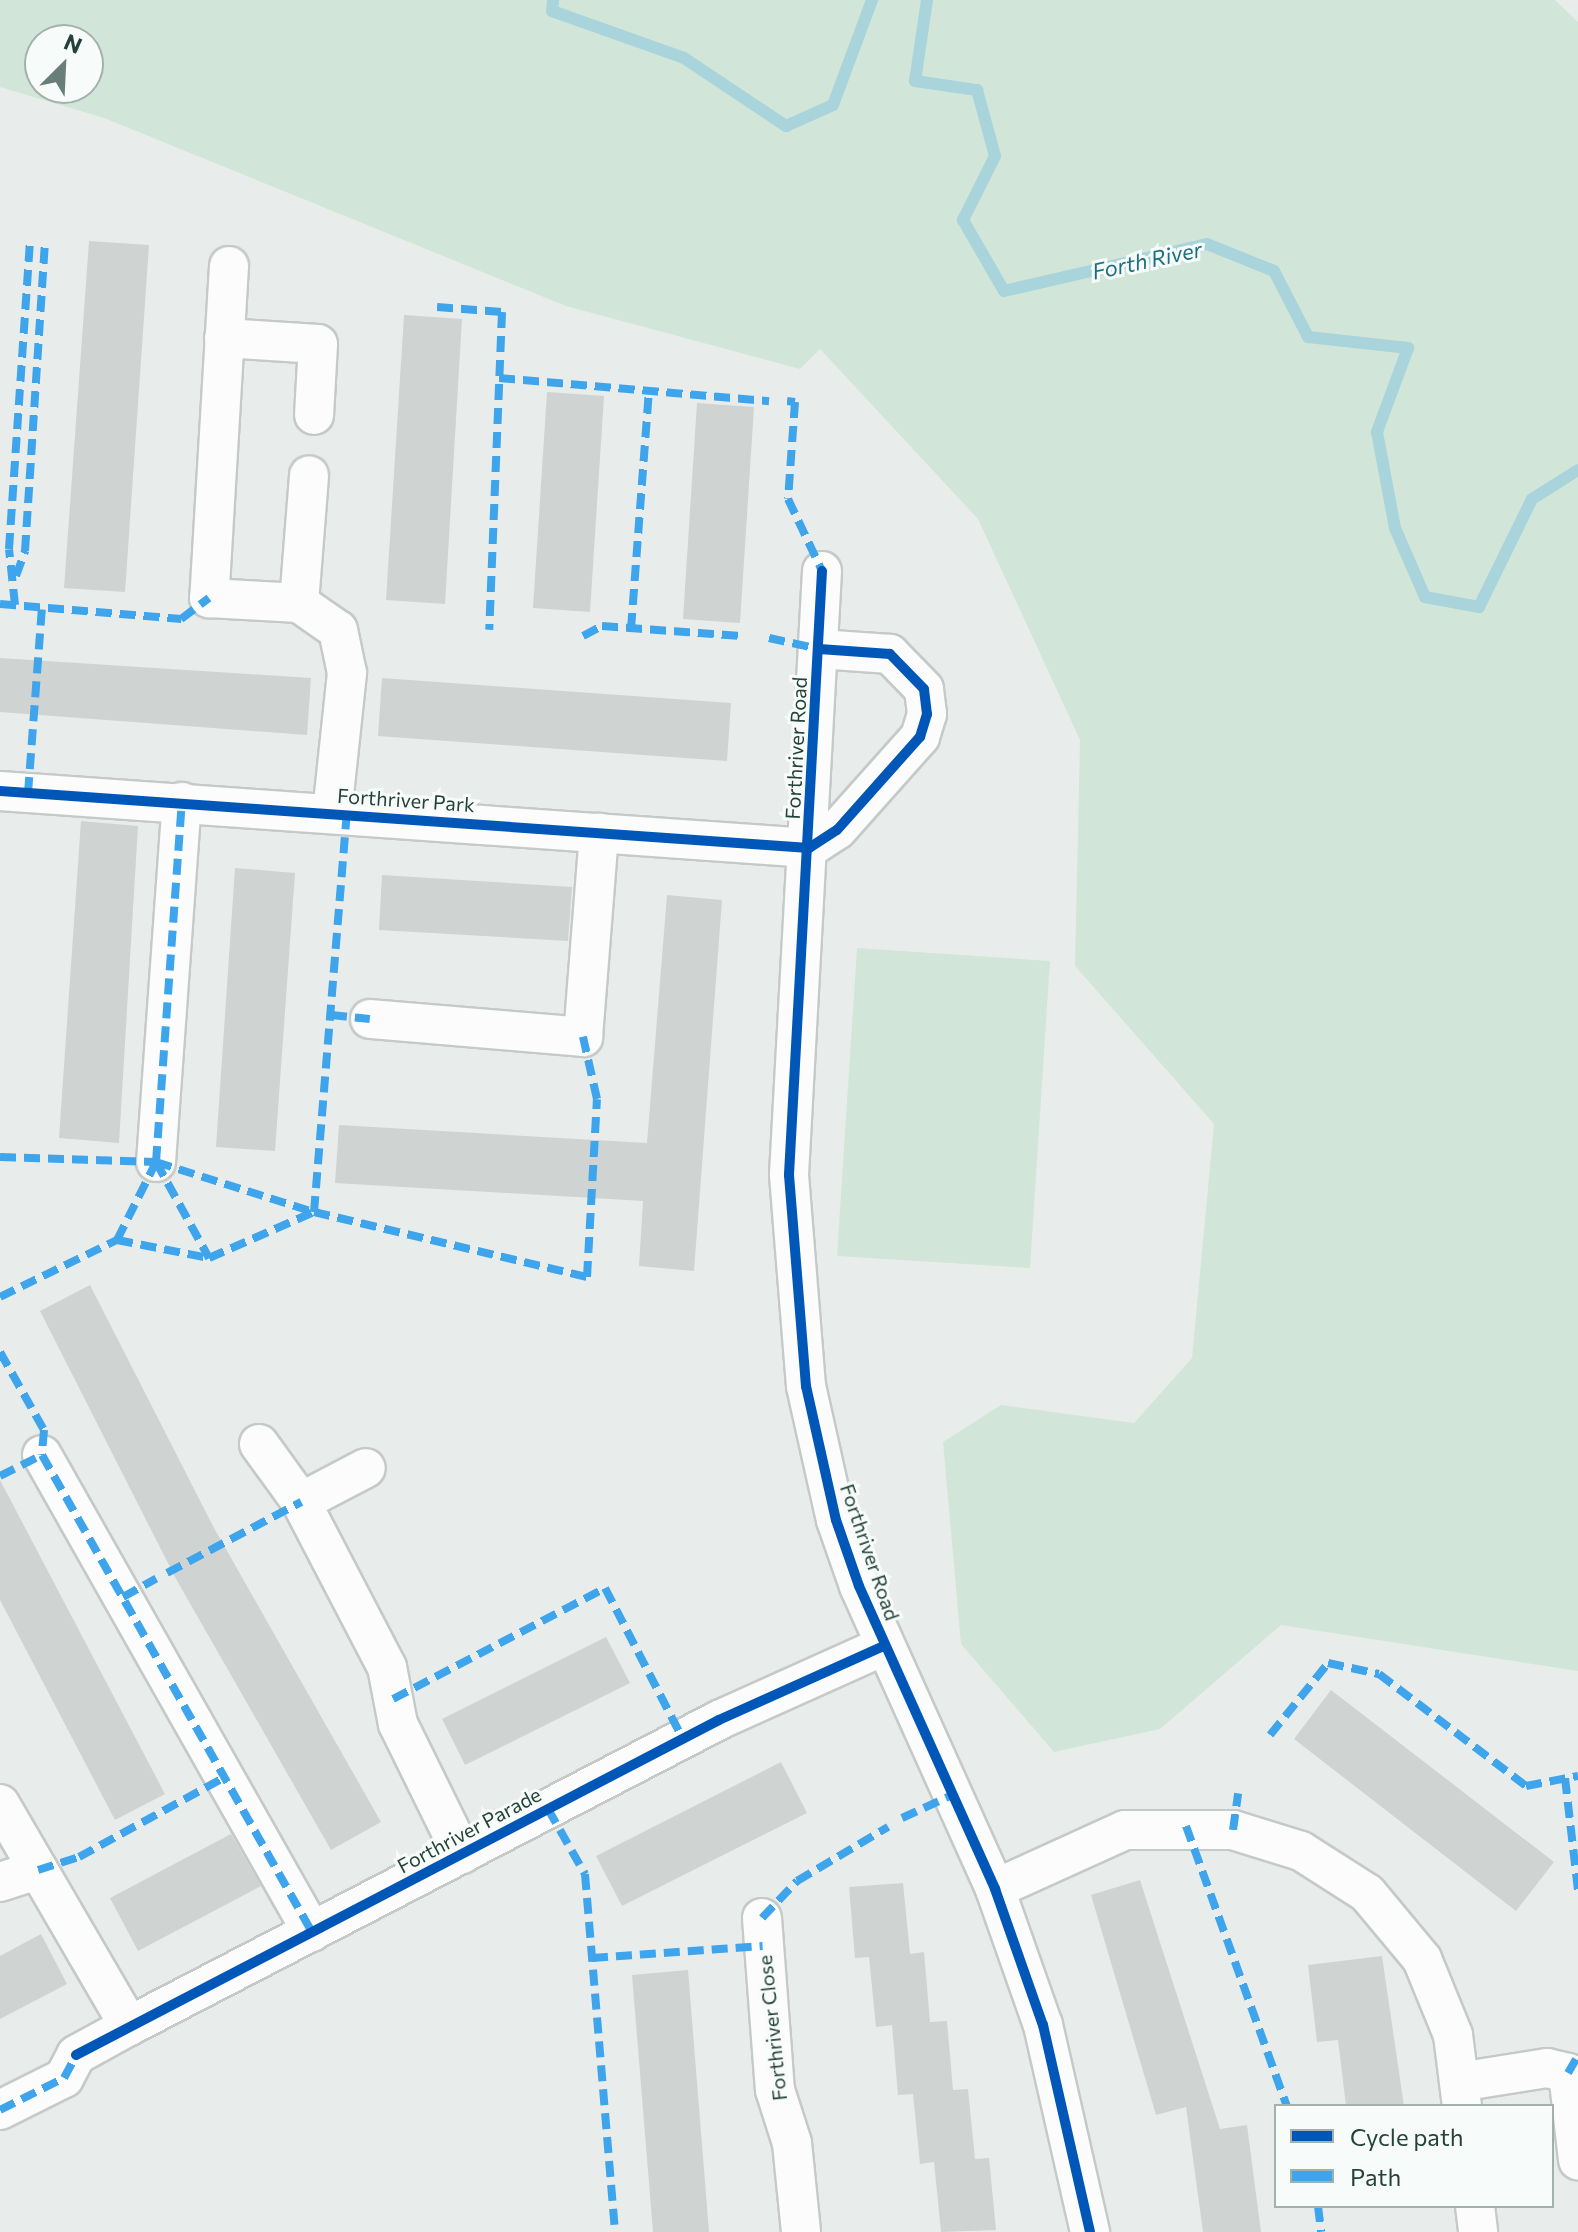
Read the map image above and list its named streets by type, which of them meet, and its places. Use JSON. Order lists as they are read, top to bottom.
{
  "streets": {
    "street": [
      "Forthriver Road",
      "Forthriver Park",
      "Forthriver Parade",
      "Forthriver Close"
    ]
  },
  "crossings": [
    ["Forthriver Road", "Forthriver Park"],
    ["Forthriver Road", "Forthriver Parade"]
  ],
  "water": ["Forth River"],
  "legend": ["Cycle path", "Path"],
  "north": "top right"
}
